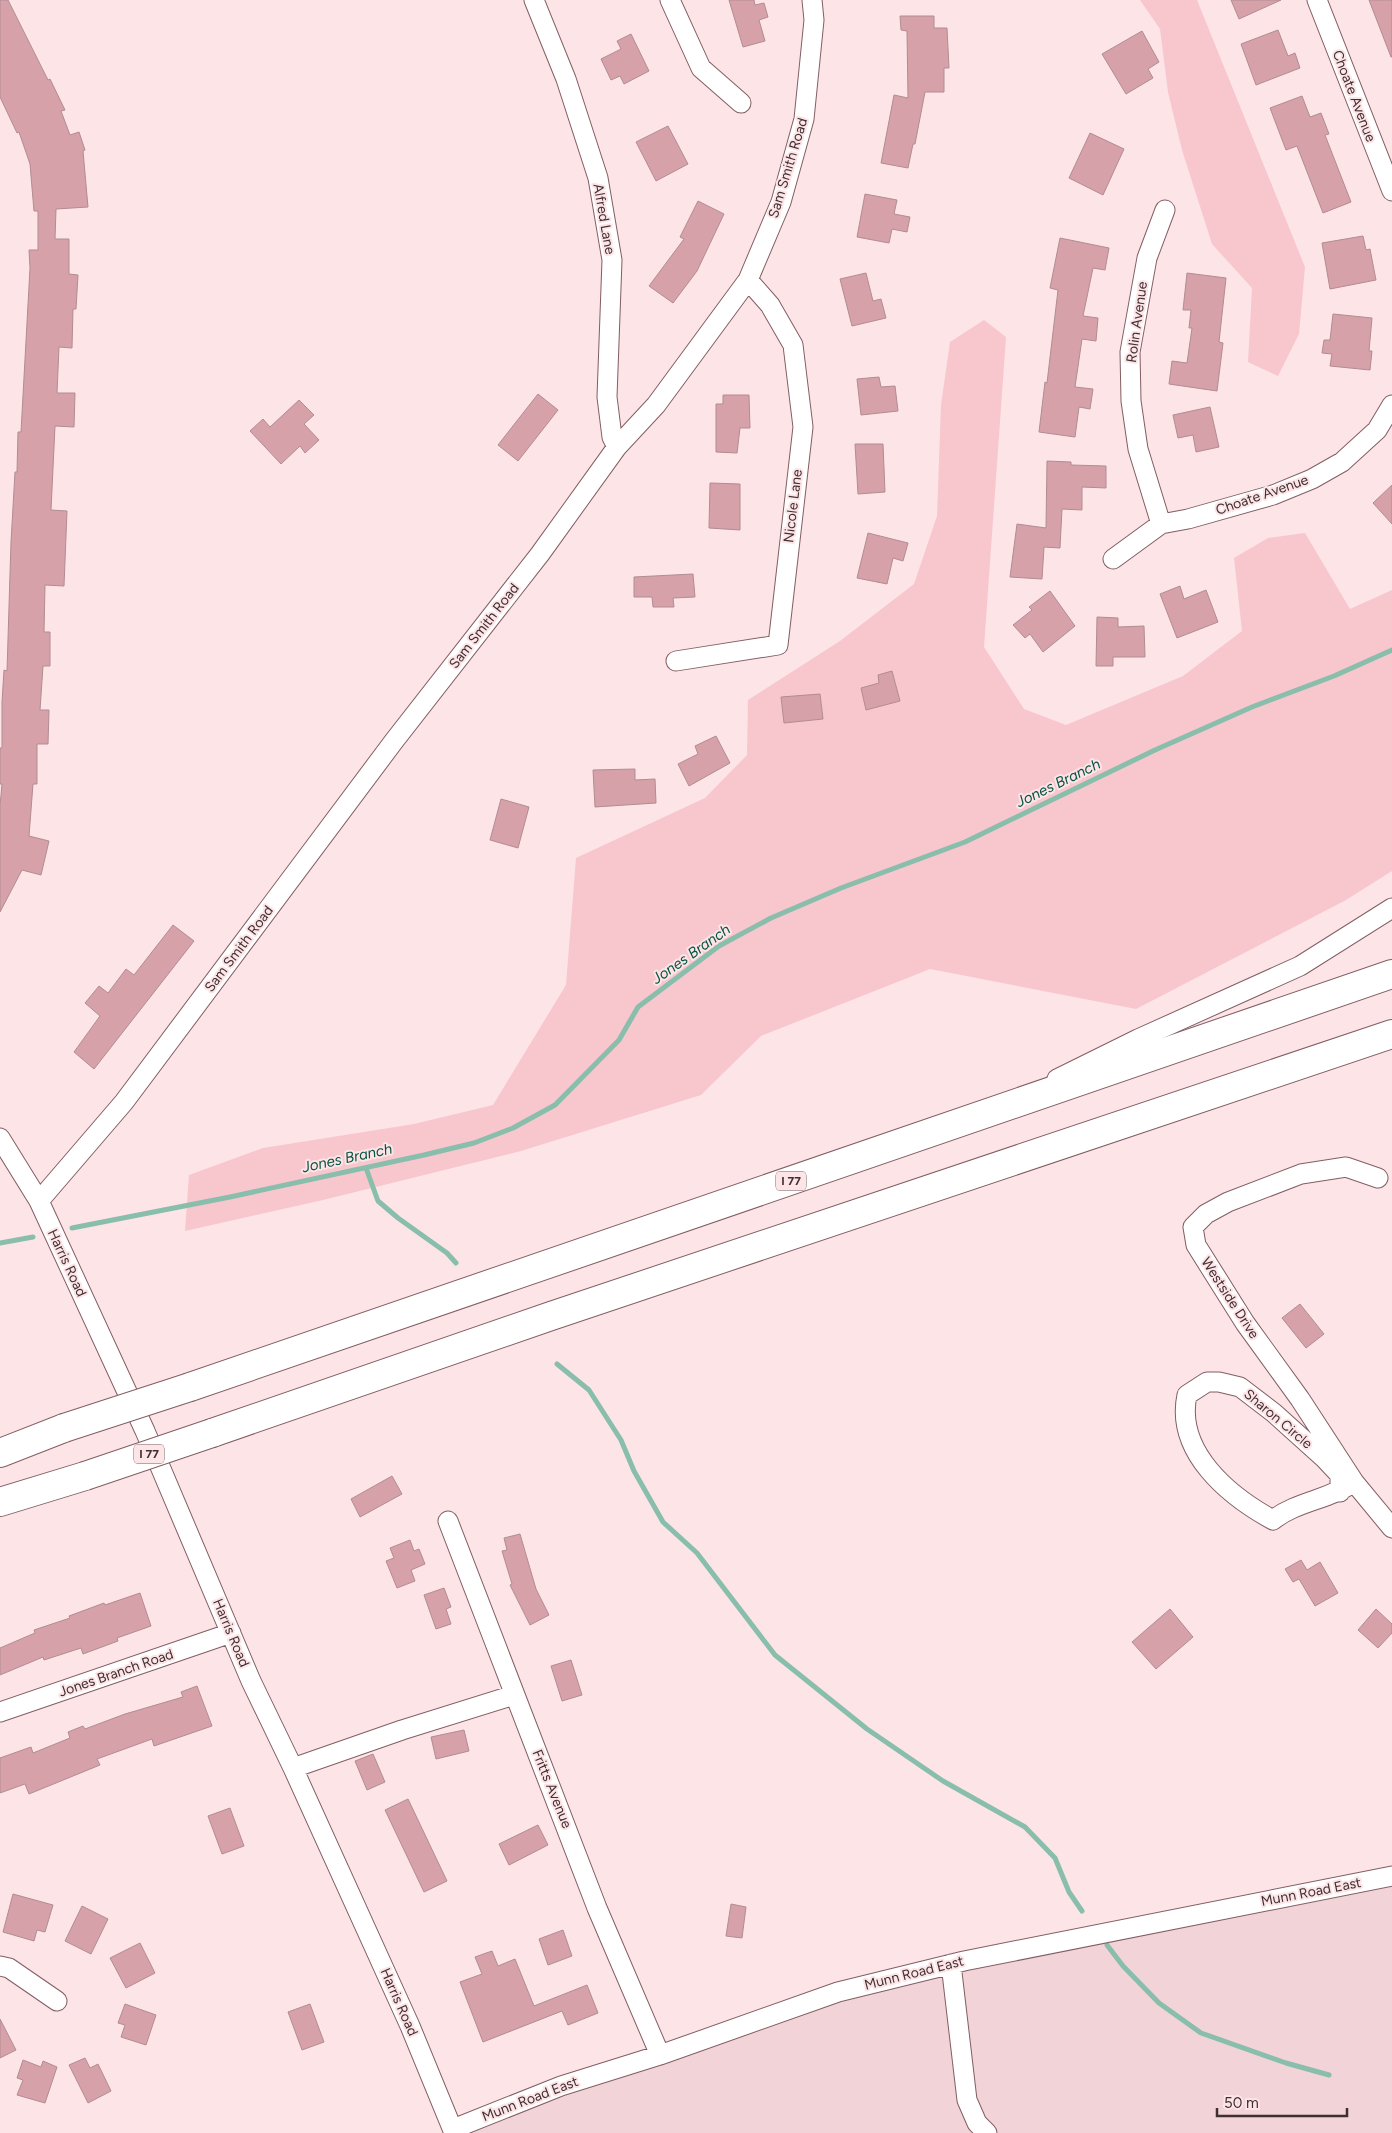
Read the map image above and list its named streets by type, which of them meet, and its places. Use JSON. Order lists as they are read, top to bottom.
{
  "streets": {
    "highway": ["I 77"],
    "street": [
      "Choate Avenue",
      "Sam Smith Road",
      "Alfred Lane",
      "Rolin Avenue",
      "Nicole Lane",
      "Harris Road",
      "Westside Drive",
      "Sharon Circle",
      "Jones Branch Road",
      "Fritts Avenue",
      "Munn Road East"
    ]
  },
  "crossings": [
    ["Choate Avenue", "Rolin Avenue"],
    ["Sam Smith Road", "Alfred Lane"],
    ["Sam Smith Road", "Nicole Lane"],
    ["Sam Smith Road", "Harris Road"],
    ["Harris Road", "Jones Branch Road"],
    ["Harris Road", "Munn Road East"],
    ["Westside Drive", "Sharon Circle"],
    ["Fritts Avenue", "Munn Road East"]
  ],
  "water": ["Jones Branch"],
  "scale_bar": "50 m"
}
